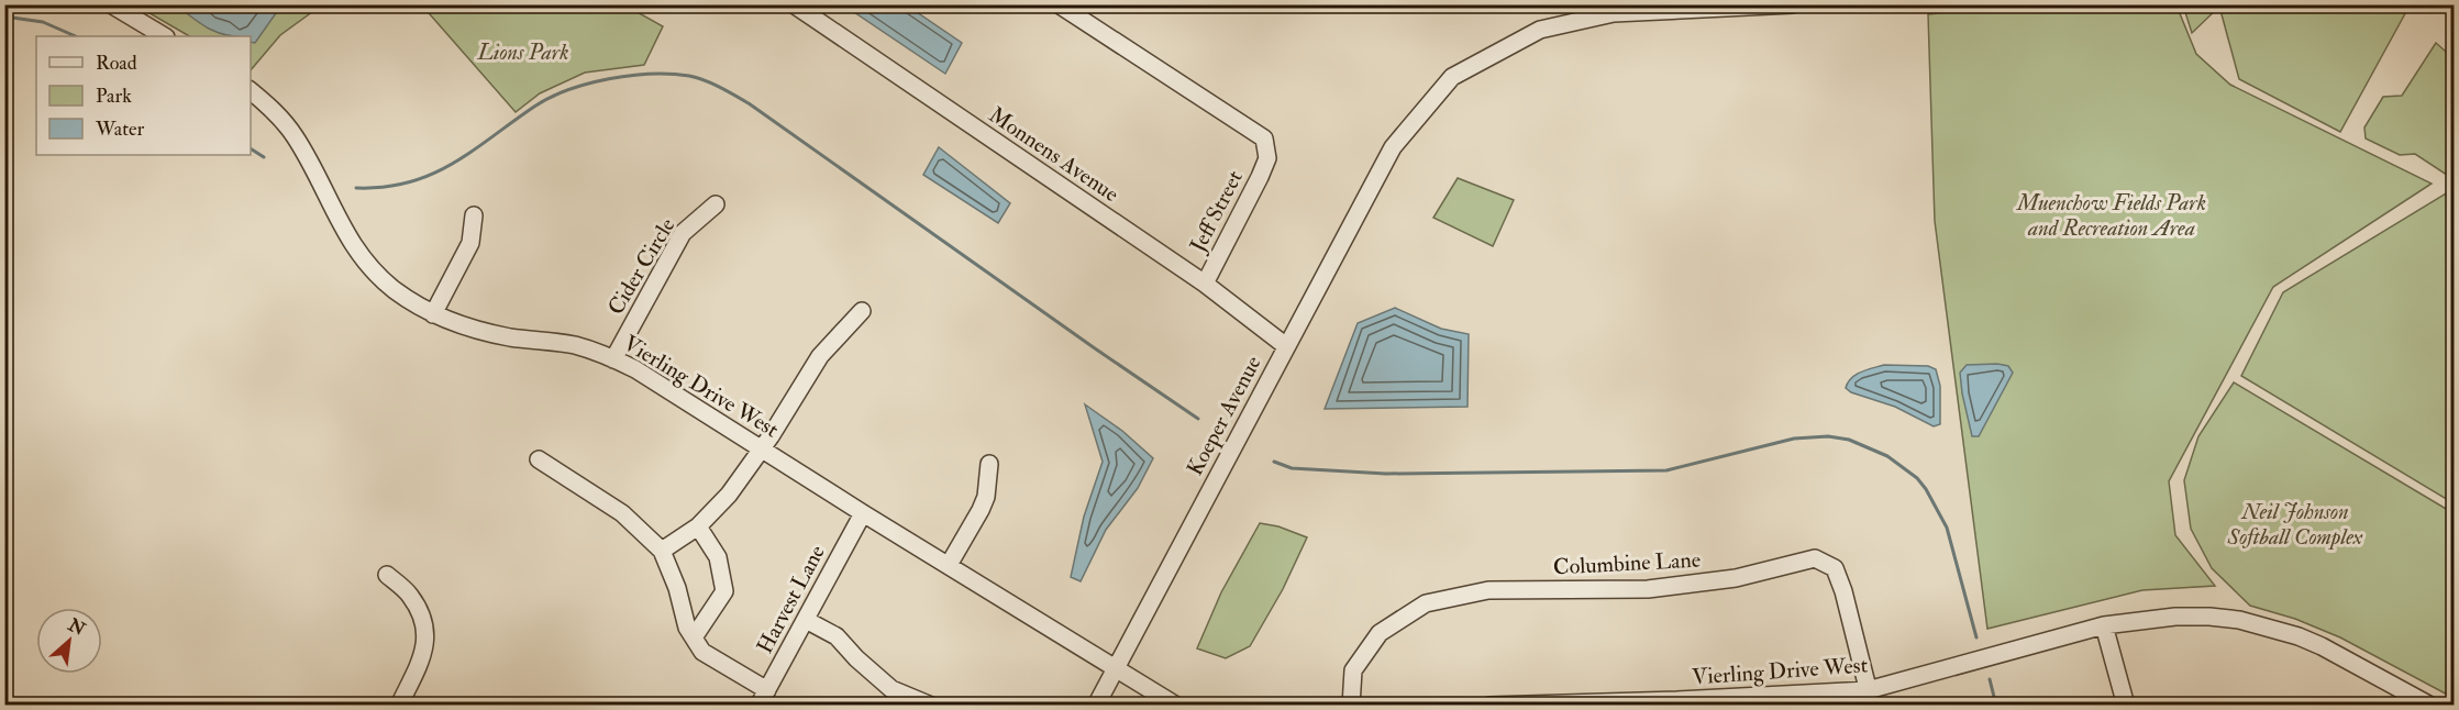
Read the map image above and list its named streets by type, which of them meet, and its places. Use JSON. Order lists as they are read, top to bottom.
{
  "streets": {
    "street": [
      "Monnens Avenue",
      "Jeff Street",
      "Cider Circle",
      "Vierling Drive West",
      "Koeper Avenue",
      "Columbine Lane",
      "Harvest Lane"
    ]
  },
  "crossings": [
    ["Monnens Avenue", "Jeff Street"],
    ["Monnens Avenue", "Koeper Avenue"],
    ["Cider Circle", "Vierling Drive West"],
    ["Vierling Drive West", "Koeper Avenue"],
    ["Vierling Drive West", "Columbine Lane"],
    ["Vierling Drive West", "Harvest Lane"]
  ],
  "parks": ["Lions Park", "Muenchow Fields Park and Recreation Area", "Neil Johnson Softball Complex"],
  "legend": ["Road", "Park", "Water"],
  "north": "top right"
}
